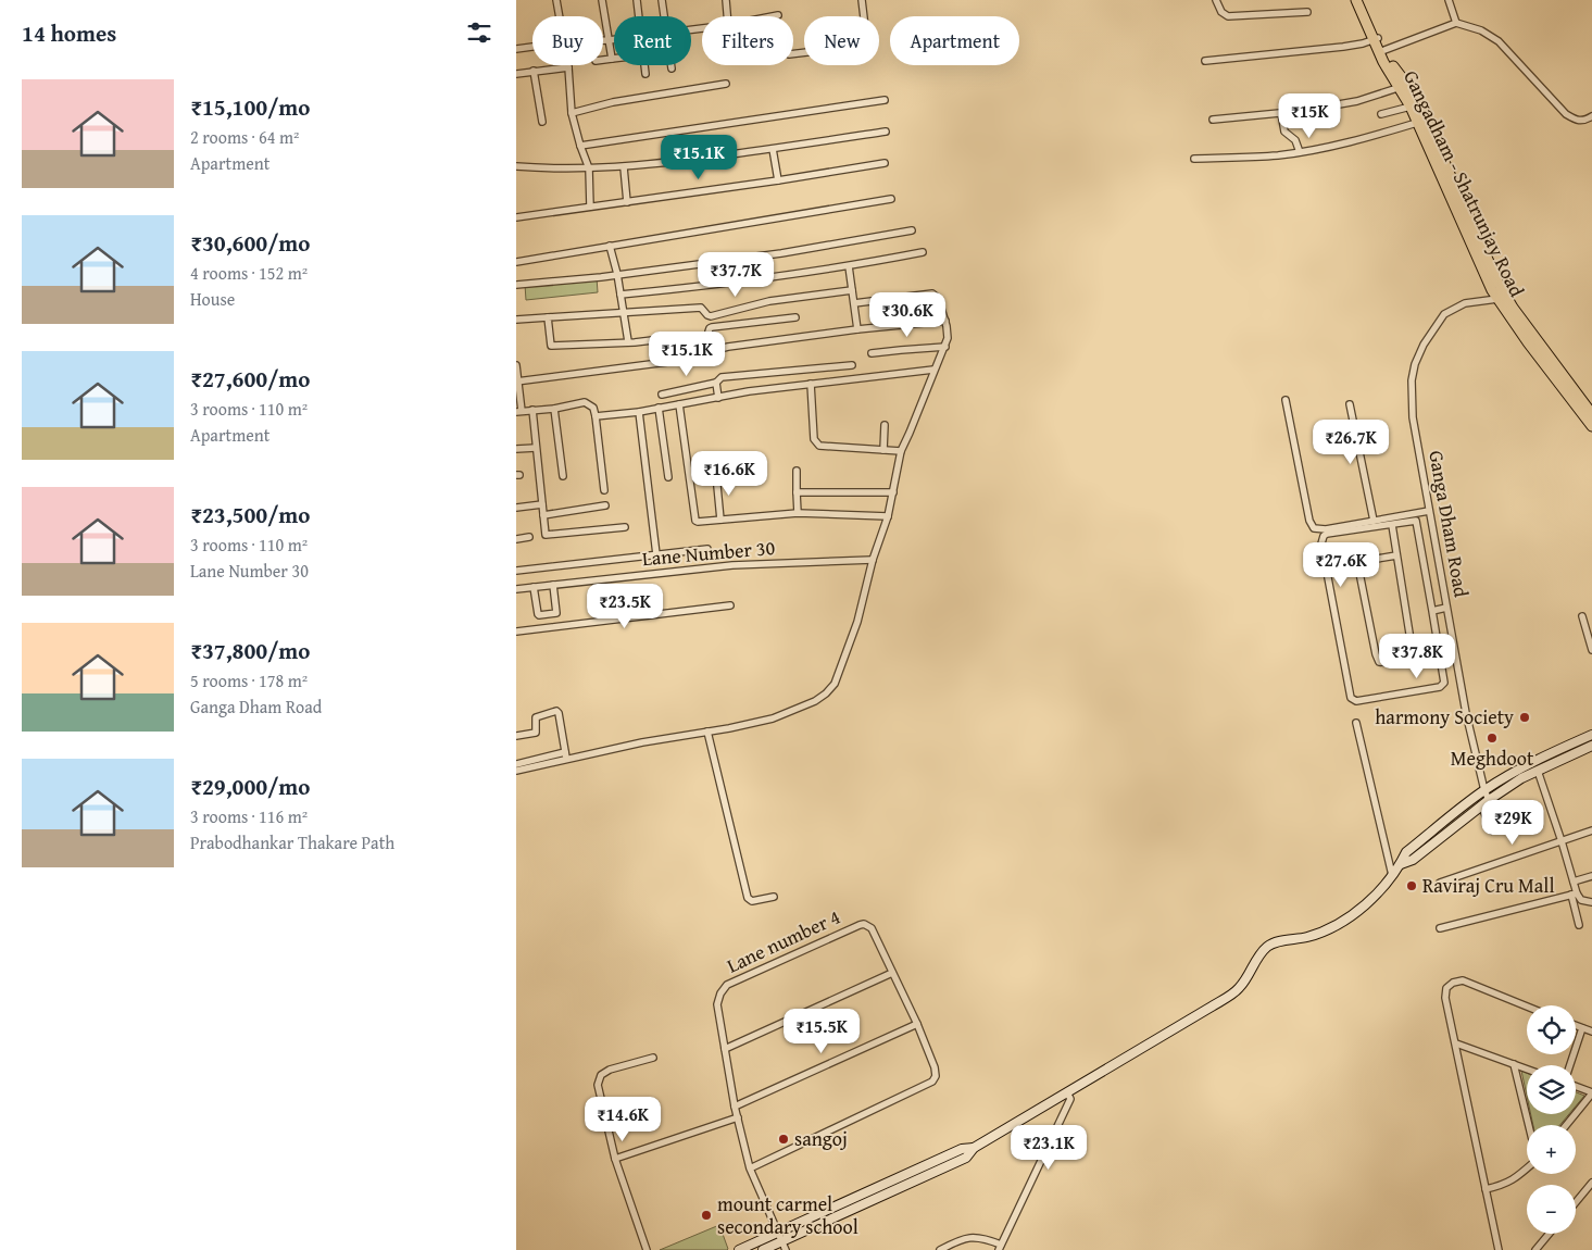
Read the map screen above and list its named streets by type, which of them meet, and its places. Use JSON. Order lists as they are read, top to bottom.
{
  "streets": {
    "main road": ["Gangadham - Shatrunjay Road"],
    "street": ["Ganga Dham Road", "Lane Number 30", "Lane number 4"]
  },
  "crossings": [
    ["Gangadham - Shatrunjay Road", "Ganga Dham Road"]
  ],
  "places": [
    "harmony Society",
    "Meghdoot",
    "Raviraj Cru Mall",
    "sangoj",
    "mount carmel secondary school"
  ],
  "page": {
    "heading": "14 homes",
    "chip": [
      "Buy",
      "Rent",
      "Filters",
      "New",
      "Apartment"
    ],
    "list": [
      {
        "name": "₹15,100/mo",
        "note": "2 rooms · 64 m² · Apartment"
      },
      {
        "name": "₹30,600/mo",
        "note": "4 rooms · 152 m² · House"
      },
      {
        "name": "₹27,600/mo",
        "note": "3 rooms · 110 m² · Apartment"
      },
      {
        "name": "₹23,500/mo",
        "note": "3 rooms · 110 m² · Lane Number 30"
      },
      {
        "name": "₹37,800/mo",
        "note": "5 rooms · 178 m² · Ganga Dham Road"
      },
      {
        "name": "₹29,000/mo",
        "note": "3 rooms · 116 m² · Prabodhankar Thakare Path"
      }
    ],
    "price": [
      "₹15K",
      "₹15.1K",
      "₹37.7K",
      "₹30.6K",
      "₹15.1K",
      "₹26.7K",
      "₹16.6K",
      "₹27.6K",
      "₹23.5K",
      "₹37.8K",
      "₹29K",
      "₹15.5K",
      "₹14.6K",
      "₹23.1K"
    ],
    "map_buttons": ["+", "−"]
  }
}
